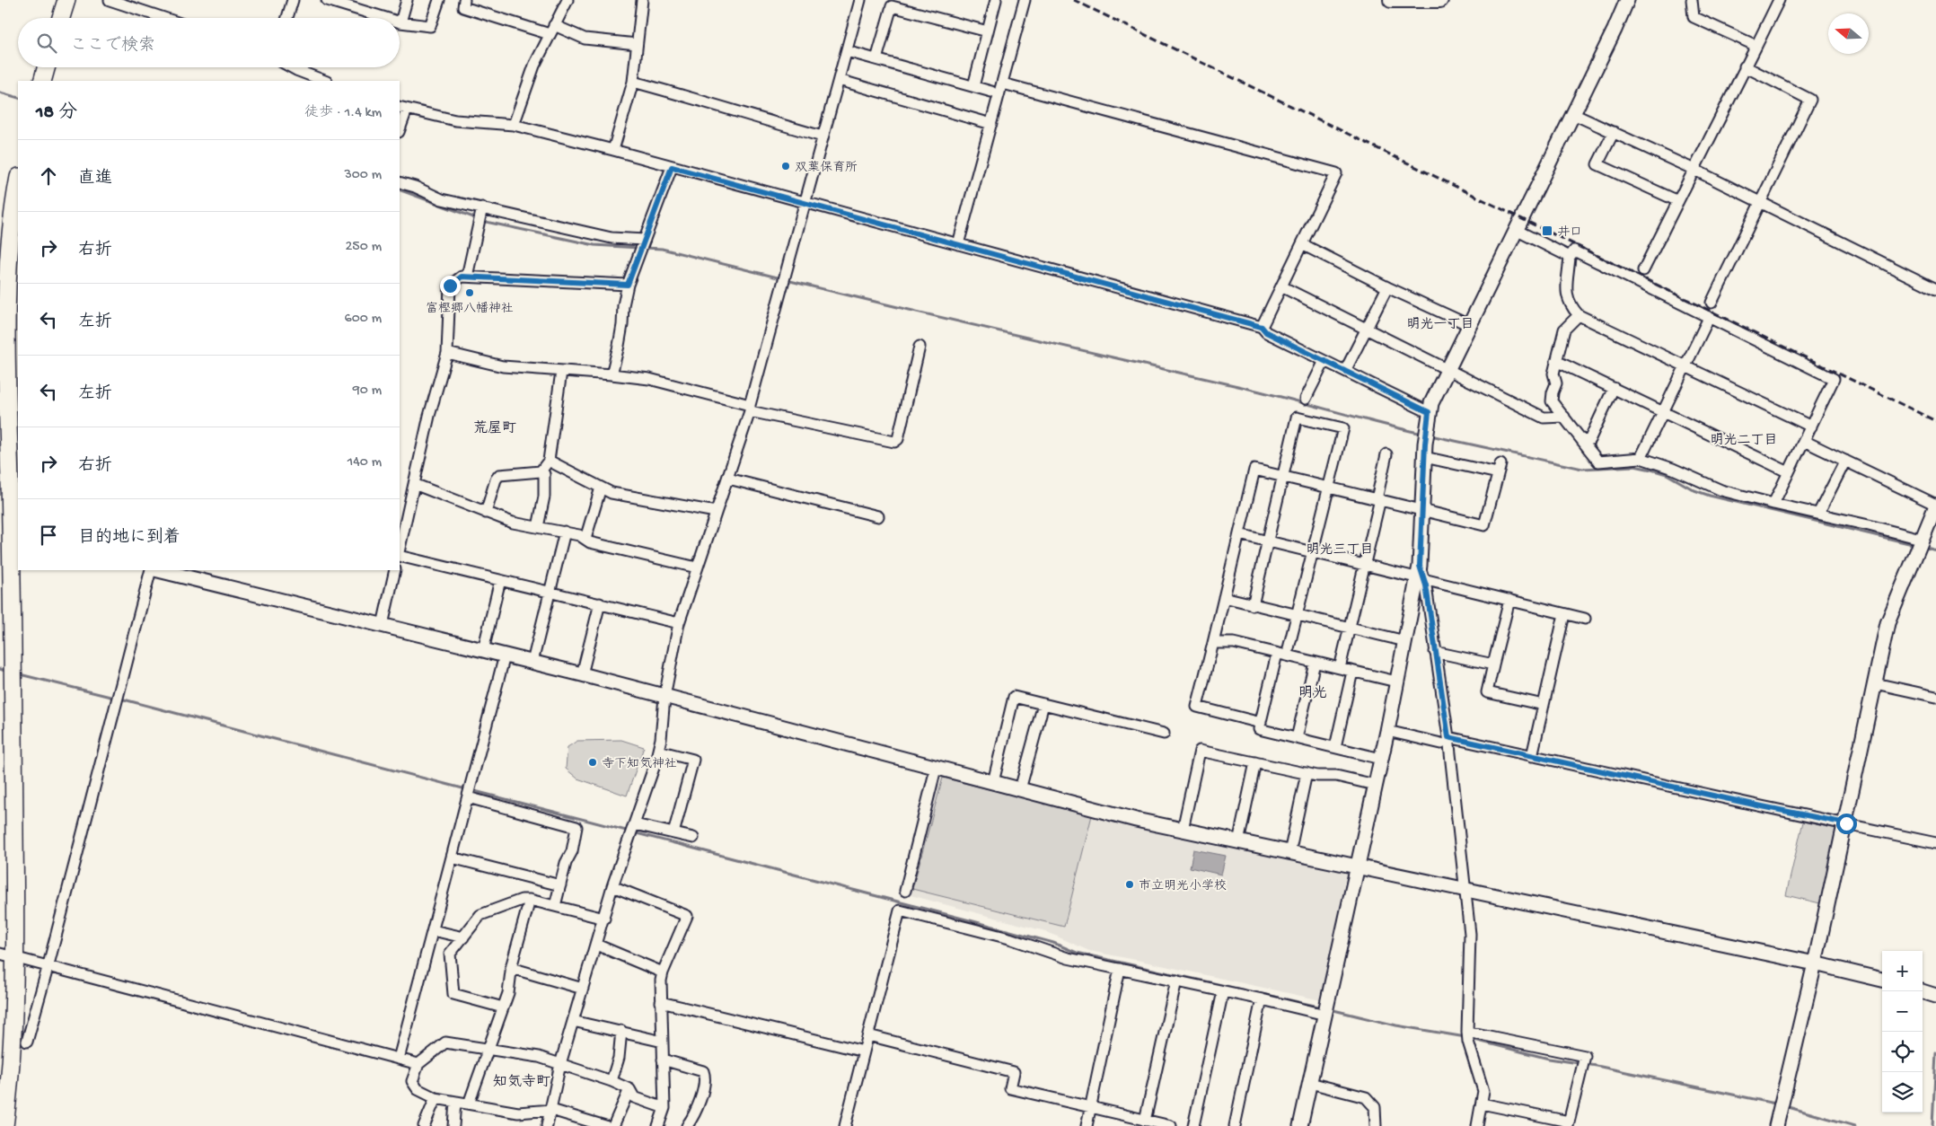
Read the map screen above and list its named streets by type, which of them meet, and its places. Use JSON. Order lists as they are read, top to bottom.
{
  "districts": [
    "明光一丁目",
    "荒屋町",
    "明光二丁目",
    "明光三丁目",
    "明光",
    "知気寺町"
  ],
  "places": {
    "other": [
      "双葉保育所",
      "富樫郷八幡神社",
      "寺下知気神社",
      "市立明光小学校"
    ],
    "transit": ["井口"]
  },
  "north": "left",
  "page": {
    "search": "ここで検索",
    "heading": ["18 分", "徒歩 · 1.4 km"],
    "list": [
      ["直進", "300 m"],
      ["右折", "250 m"],
      ["左折", "600 m"],
      ["左折", "90 m"],
      ["右折", "140 m"],
      "目的地に到着"
    ],
    "map_buttons": ["+", "−"]
  }
}
